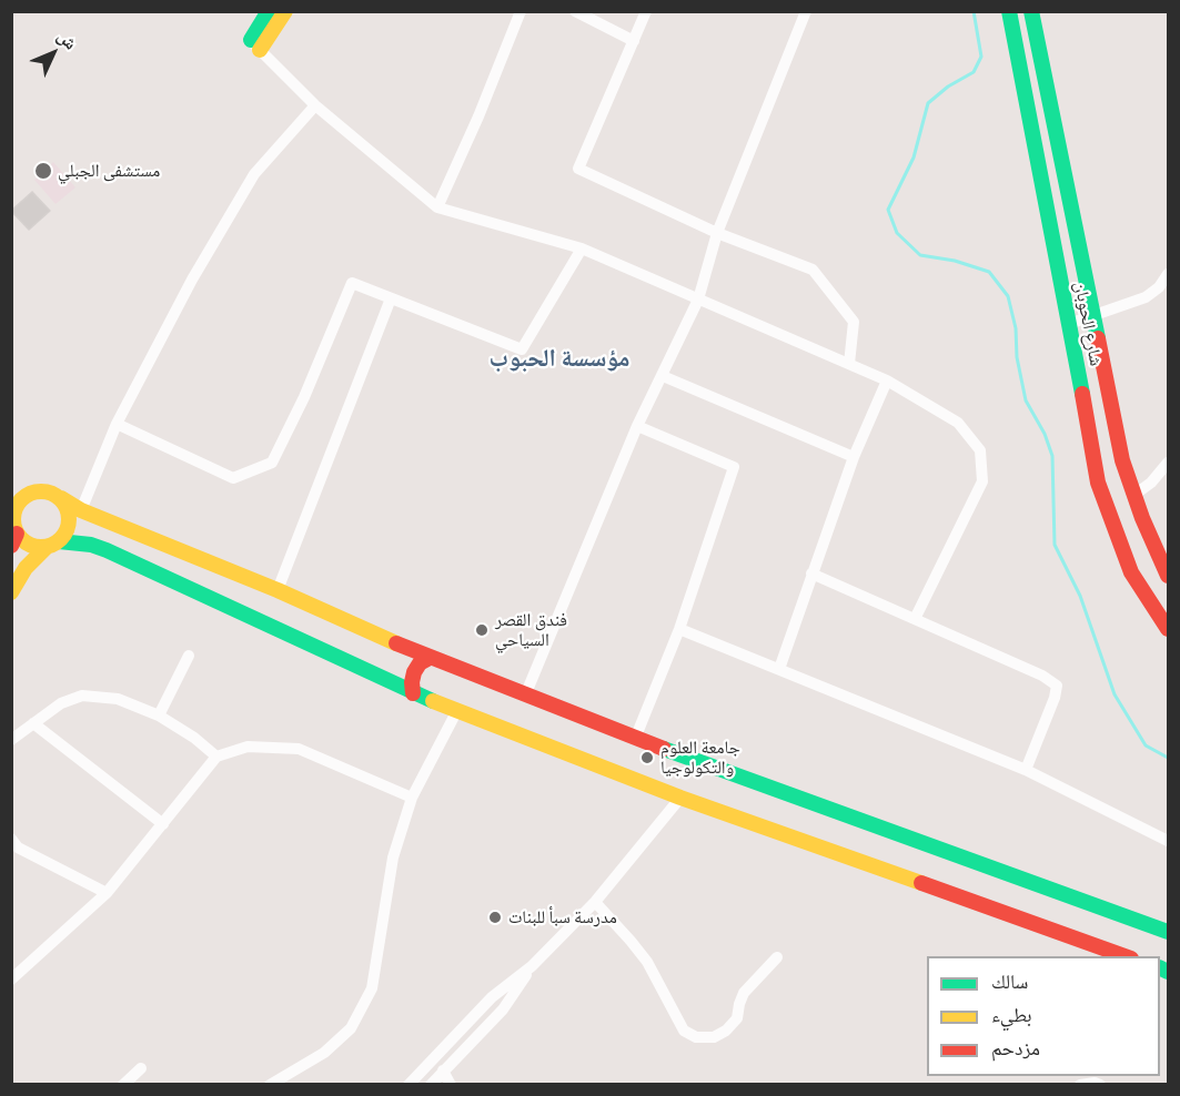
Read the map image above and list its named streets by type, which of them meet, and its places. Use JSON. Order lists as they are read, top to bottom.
{
  "streets": {
    "main road": ["شارع الحوبان"]
  },
  "districts": ["مؤسسة الحبوب"],
  "places": [
    "مستشفى الجبلي",
    "فندق القصر السياحي",
    "جامعة العلوم والتكولوجيا",
    "مدرسة سبأ للبنات"
  ],
  "legend": ["سالك", "بطيء", "مزدحم"],
  "north": "top right"
}
